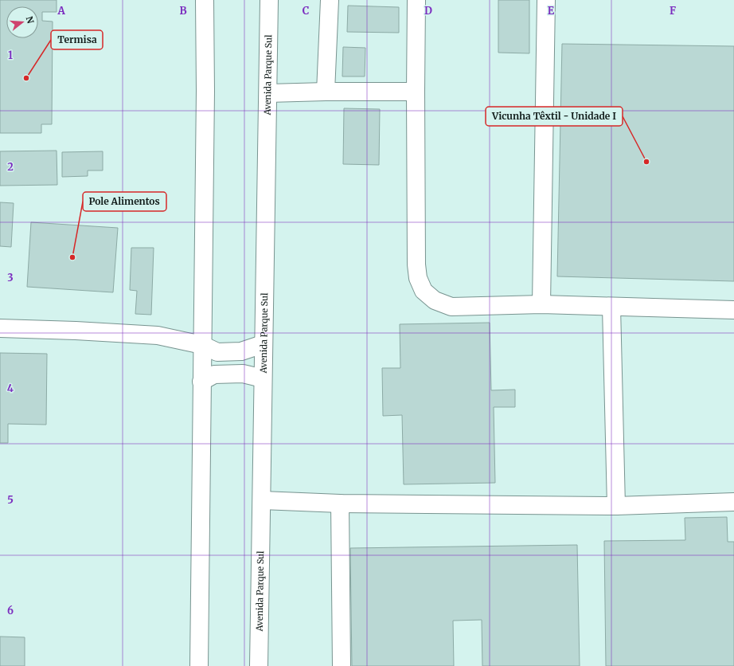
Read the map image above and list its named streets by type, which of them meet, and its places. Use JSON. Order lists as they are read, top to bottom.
{
  "streets": {
    "street": ["Avenida Parque Sul"]
  },
  "places": ["Termisa", "Vicunha Têxtil - Unidade I", "Pole Alimentos"],
  "north": "right",
  "grid": {
    "columns": [
      "A",
      "B",
      "C",
      "D",
      "E",
      "F"
    ],
    "rows": [
      "1",
      "2",
      "3",
      "4",
      "5",
      "6"
    ]
  }
}
